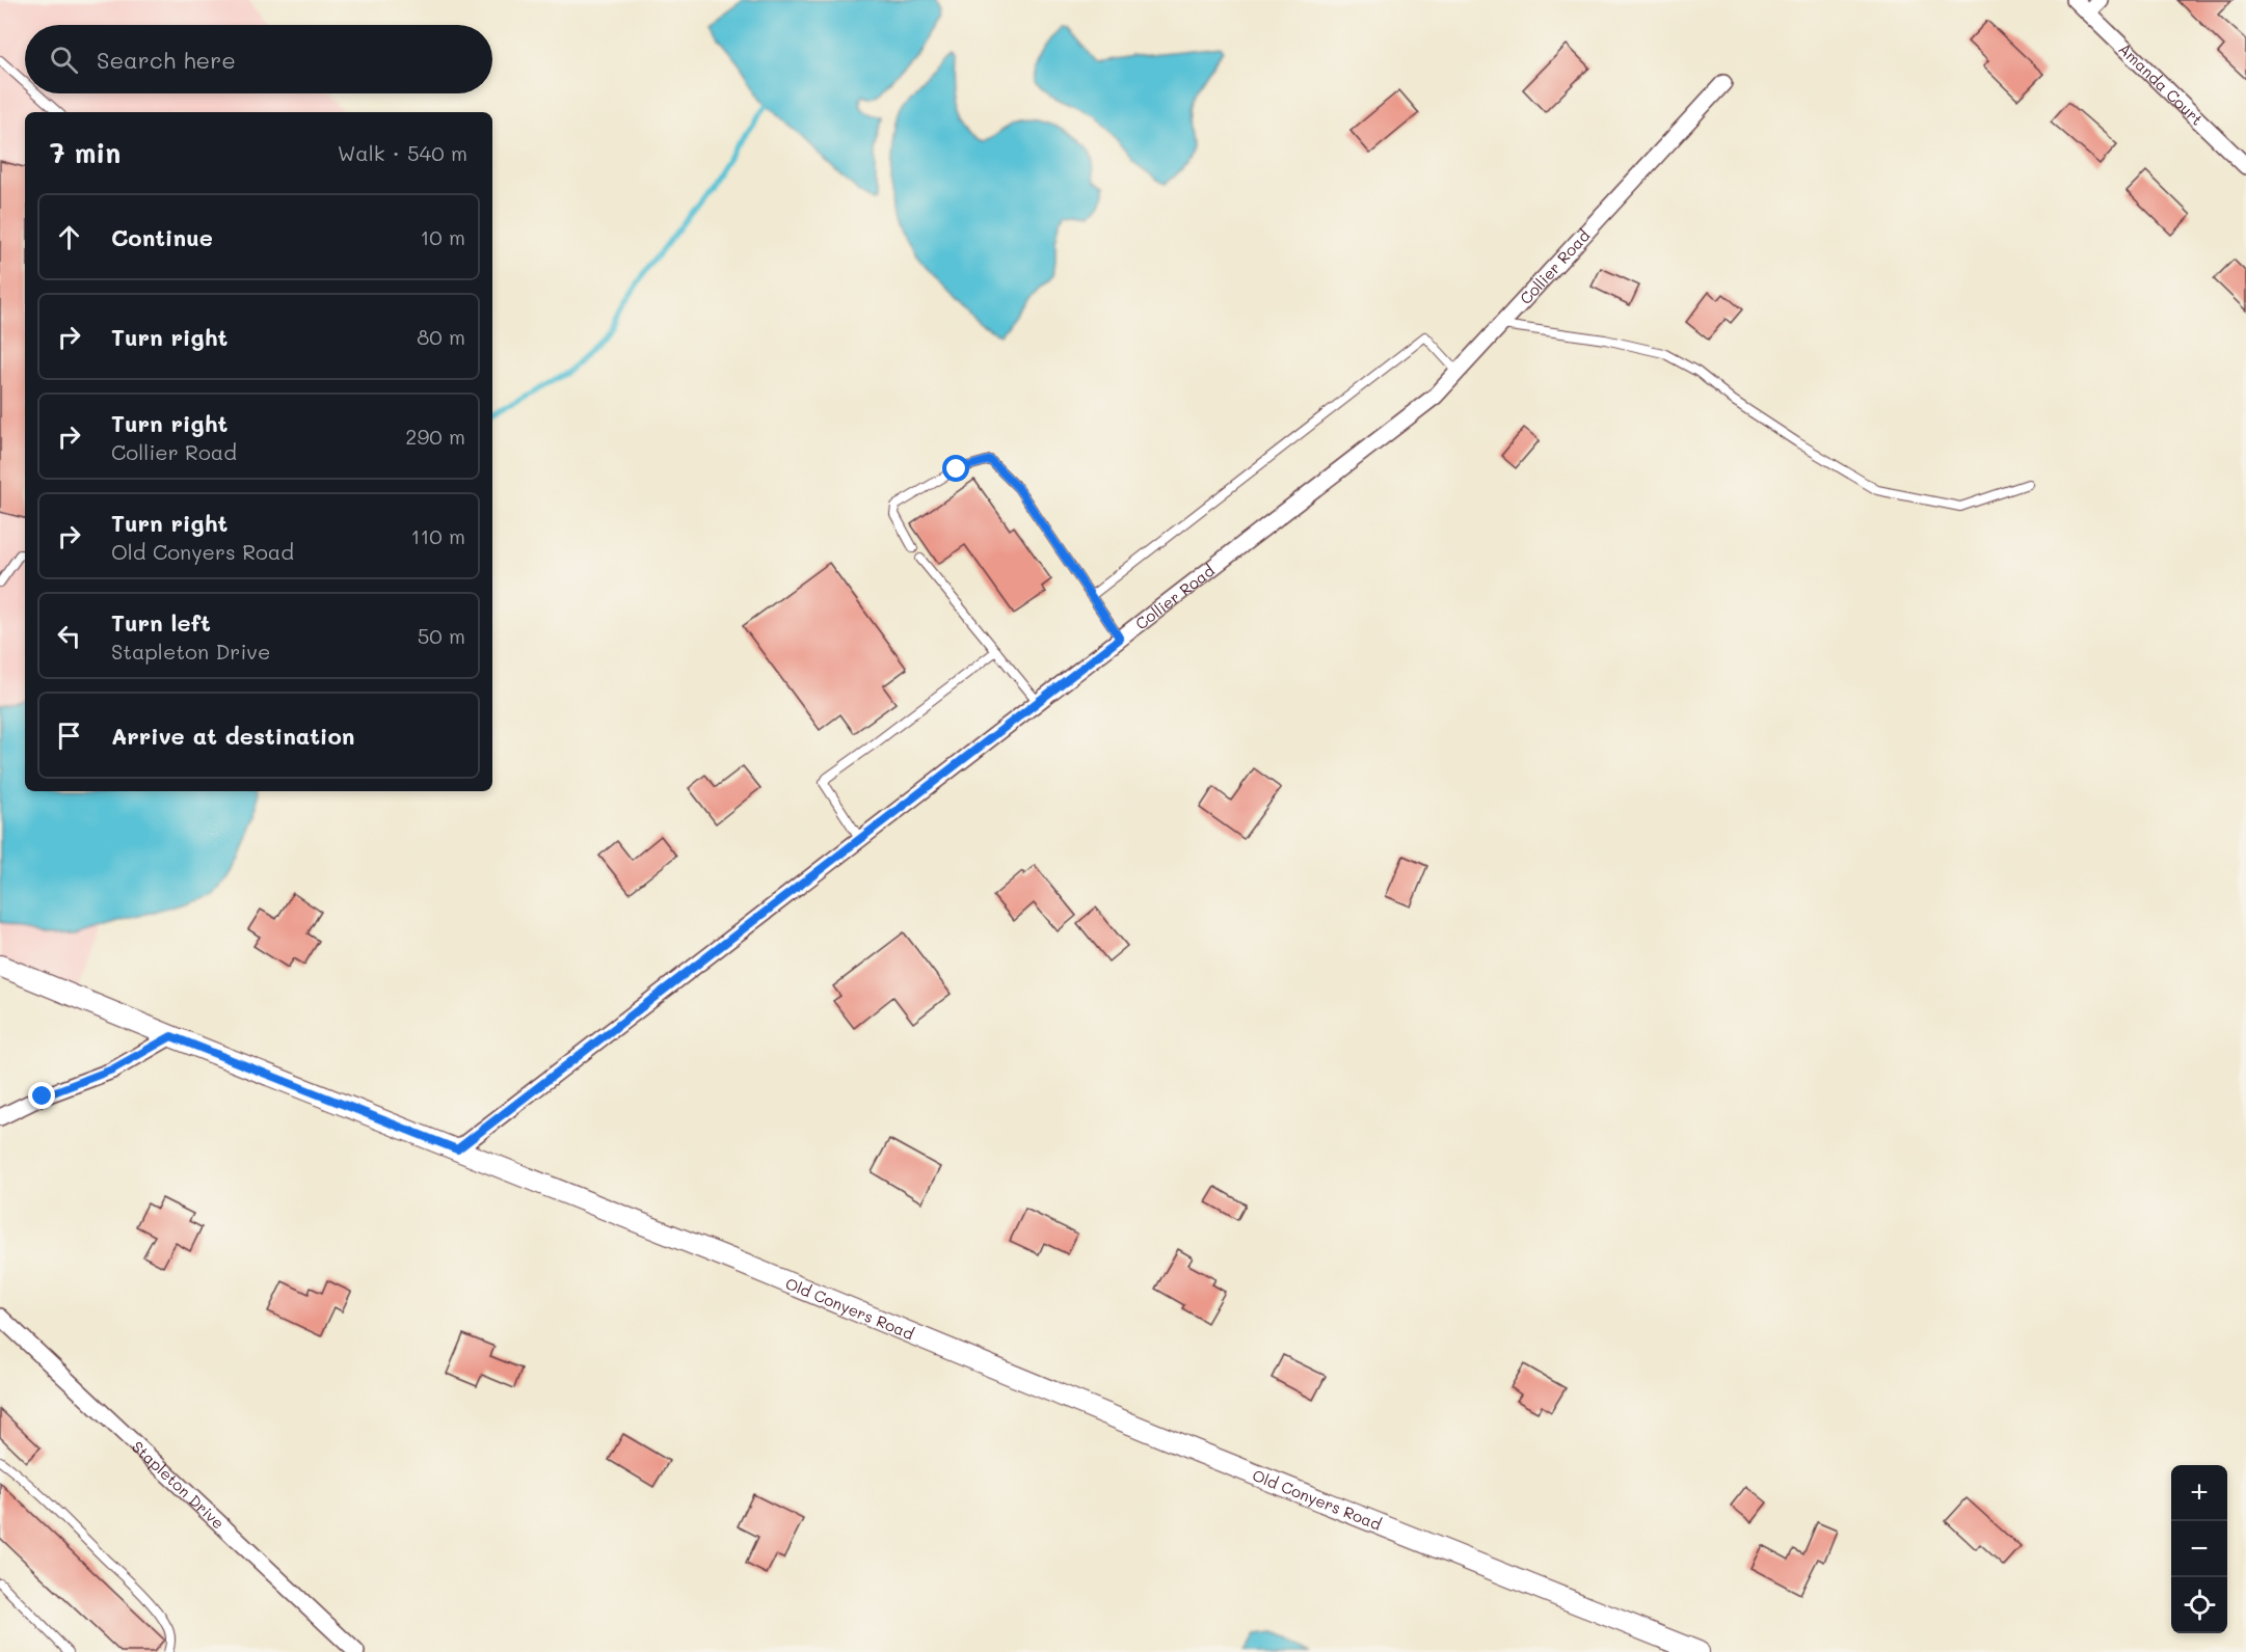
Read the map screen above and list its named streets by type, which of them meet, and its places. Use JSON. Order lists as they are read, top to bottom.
{
  "streets": {
    "street": [
      "Amanda Court",
      "Collier Road",
      "Old Conyers Road",
      "Stapleton Drive"
    ]
  },
  "crossings": [
    ["Collier Road", "Old Conyers Road"]
  ],
  "page": {
    "search": "Search here",
    "heading": ["7 min", "Walk · 540 m"],
    "list": [
      ["Continue", "10 m"],
      ["Turn right", "80 m"],
      ["Turn right", "Collier Road", "290 m"],
      ["Turn right", "Old Conyers Road", "110 m"],
      ["Turn left", "Stapleton Drive", "50 m"],
      "Arrive at destination"
    ],
    "map_buttons": ["+", "−"]
  }
}
